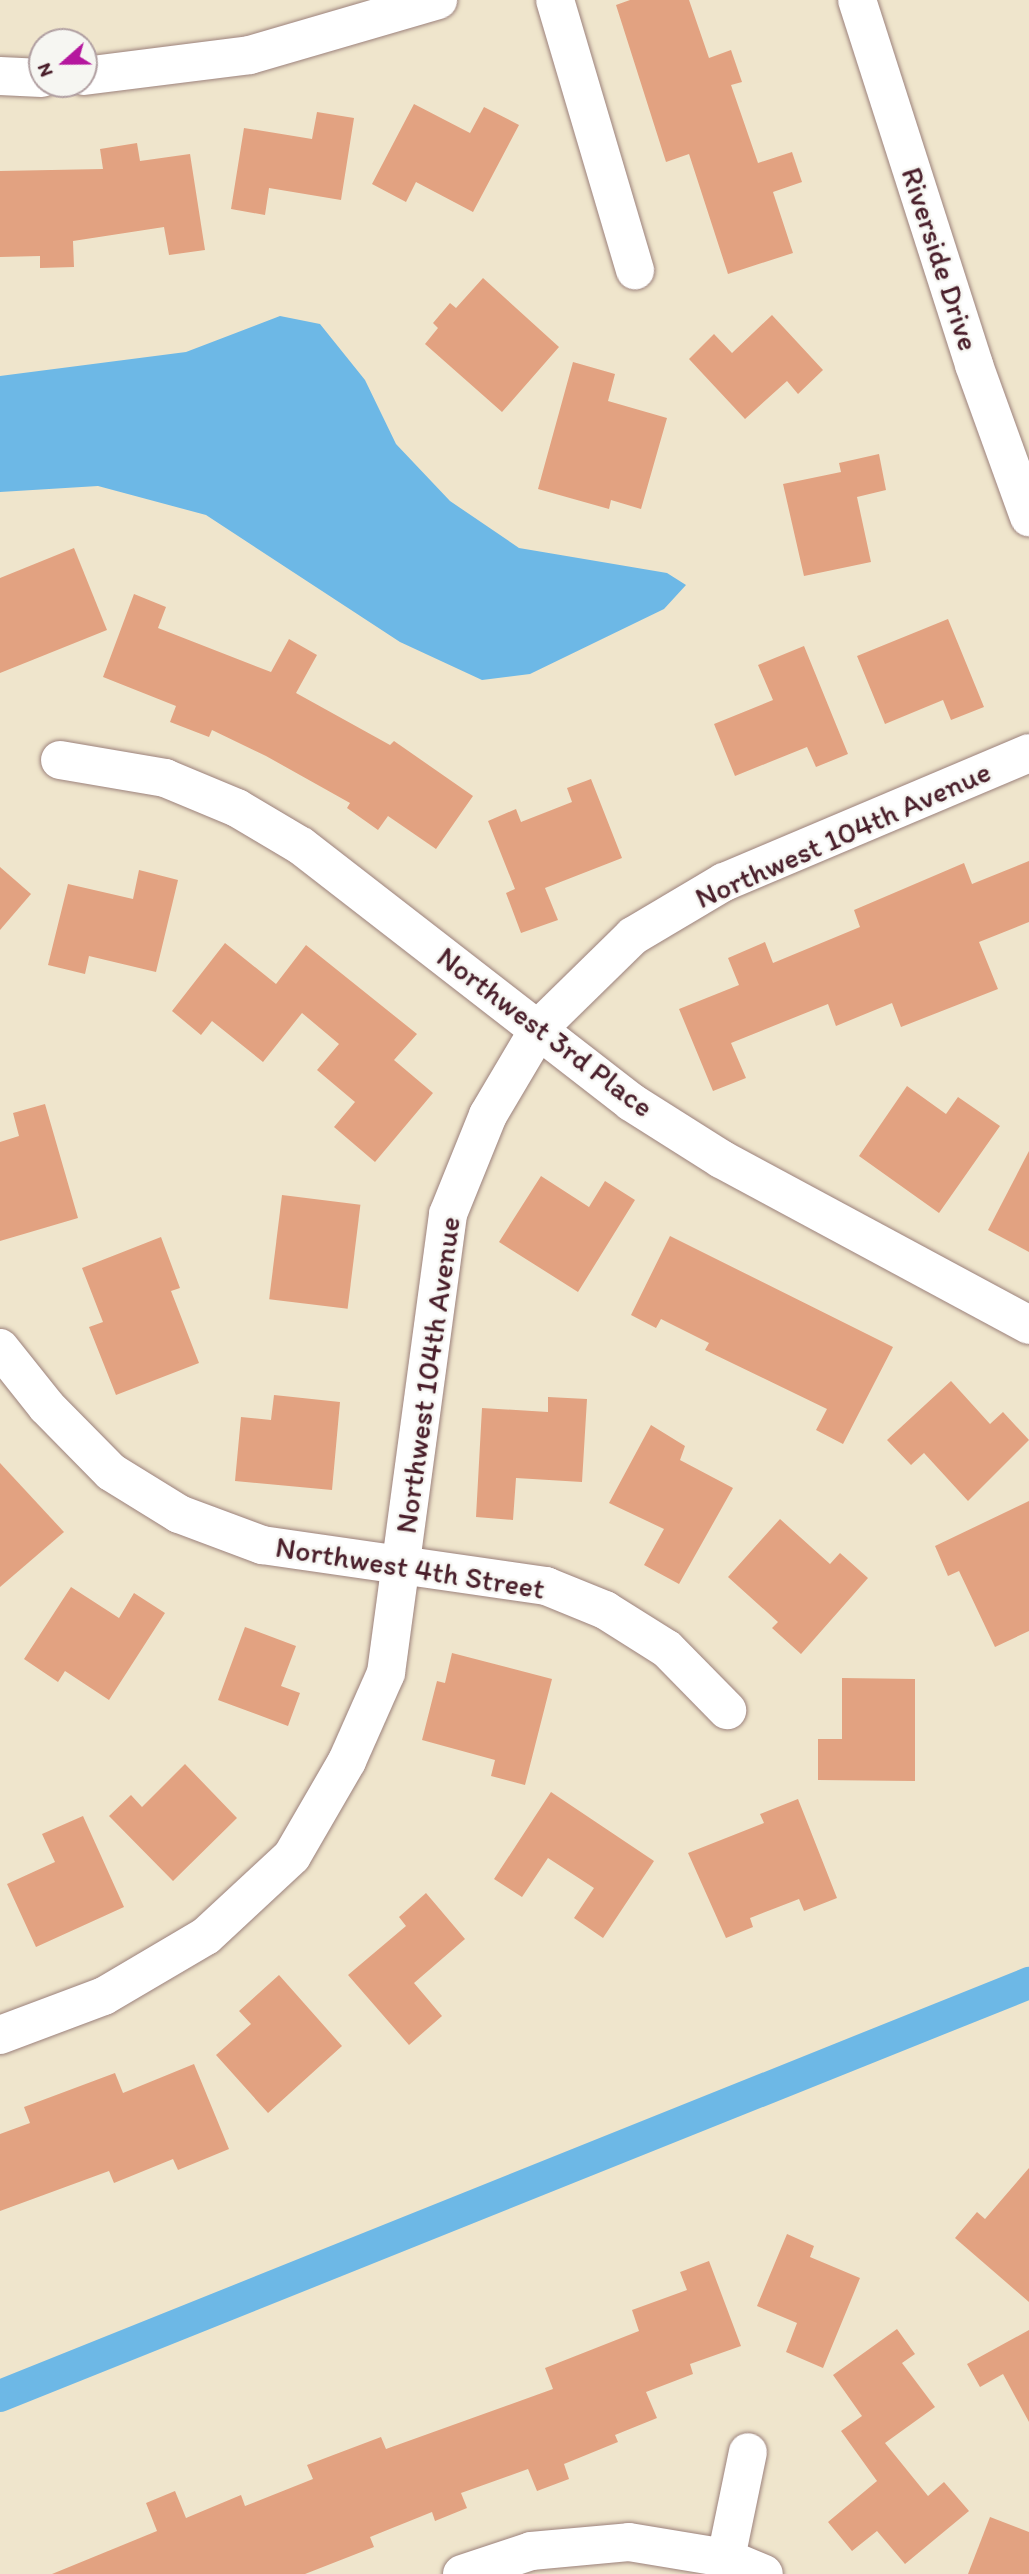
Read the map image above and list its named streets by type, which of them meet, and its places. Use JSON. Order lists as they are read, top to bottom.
{
  "streets": {
    "street": [
      "Riverside Drive",
      "Northwest 104th Avenue",
      "Northwest 3rd Place",
      "Northwest 4th Street"
    ]
  },
  "crossings": [
    ["Northwest 104th Avenue", "Northwest 3rd Place"],
    ["Northwest 104th Avenue", "Northwest 4th Street"]
  ],
  "north": "left"
}
